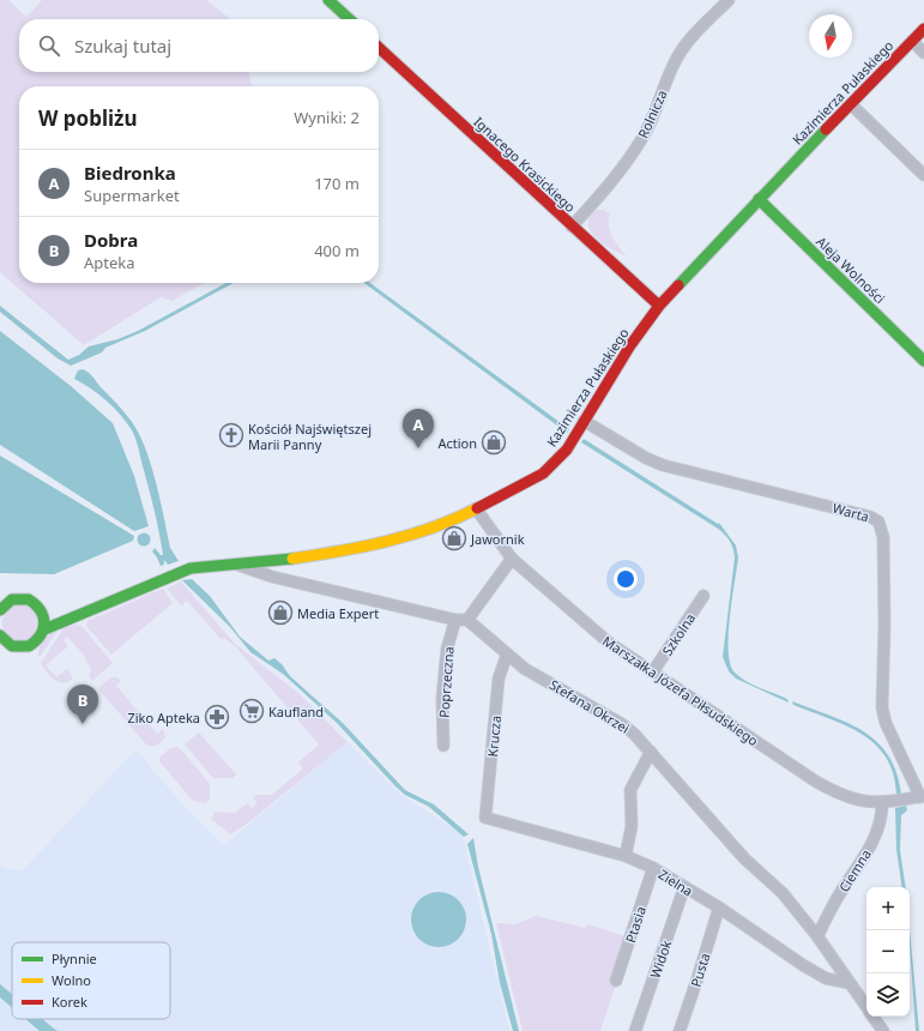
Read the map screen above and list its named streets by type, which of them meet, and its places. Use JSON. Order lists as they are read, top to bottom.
{
  "streets": {
    "main road": ["Kazimierza Pułaskiego", "Ignacego Krasickiego", "Aleja Wolności"],
    "street": [
      "Rolnicza",
      "Warta",
      "Szkolna",
      "Poprzeczna",
      "Marszałka Józefa Piłsudskiego",
      "Stefana Okrzei",
      "Krucza",
      "Ciemna",
      "Zielna",
      "Ptasia",
      "Widok",
      "Pusta"
    ]
  },
  "crossings": [
    ["Kazimierza Pułaskiego", "Ignacego Krasickiego"],
    ["Kazimierza Pułaskiego", "Aleja Wolności"],
    ["Kazimierza Pułaskiego", "Warta"],
    ["Kazimierza Pułaskiego", "Marszałka Józefa Piłsudskiego"],
    ["Rolnicza", "Ignacego Krasickiego"],
    ["Warta", "Marszałka Józefa Piłsudskiego"],
    ["Szkolna", "Marszałka Józefa Piłsudskiego"],
    ["Marszałka Józefa Piłsudskiego", "Ciemna"],
    ["Stefana Okrzei", "Krucza"],
    ["Stefana Okrzei", "Ciemna"],
    ["Stefana Okrzei", "Zielna"],
    ["Krucza", "Zielna"],
    ["Zielna", "Ptasia"],
    ["Zielna", "Widok"],
    ["Zielna", "Pusta"]
  ],
  "places": {
    "church": ["Kościół Najświętszej Marii Panny"],
    "shop": ["Action", "Jawornik", "Media Expert"],
    "supermarket": ["Kaufland"],
    "pharmacy": ["Ziko Apteka"]
  },
  "legend": ["Płynnie", "Wolno", "Korek"],
  "north": "bottom",
  "page": {
    "search": "Szukaj tutaj",
    "heading": ["W pobliżu", "Wyniki: 2"],
    "list": [
      {
        "mark": "A",
        "name": "Biedronka",
        "note": "Supermarket",
        "value": "170 m"
      },
      {
        "mark": "B",
        "name": "Dobra",
        "note": "Apteka",
        "value": "400 m"
      }
    ],
    "pins": ["A", "B"],
    "map_buttons": ["+", "−"]
  }
}
